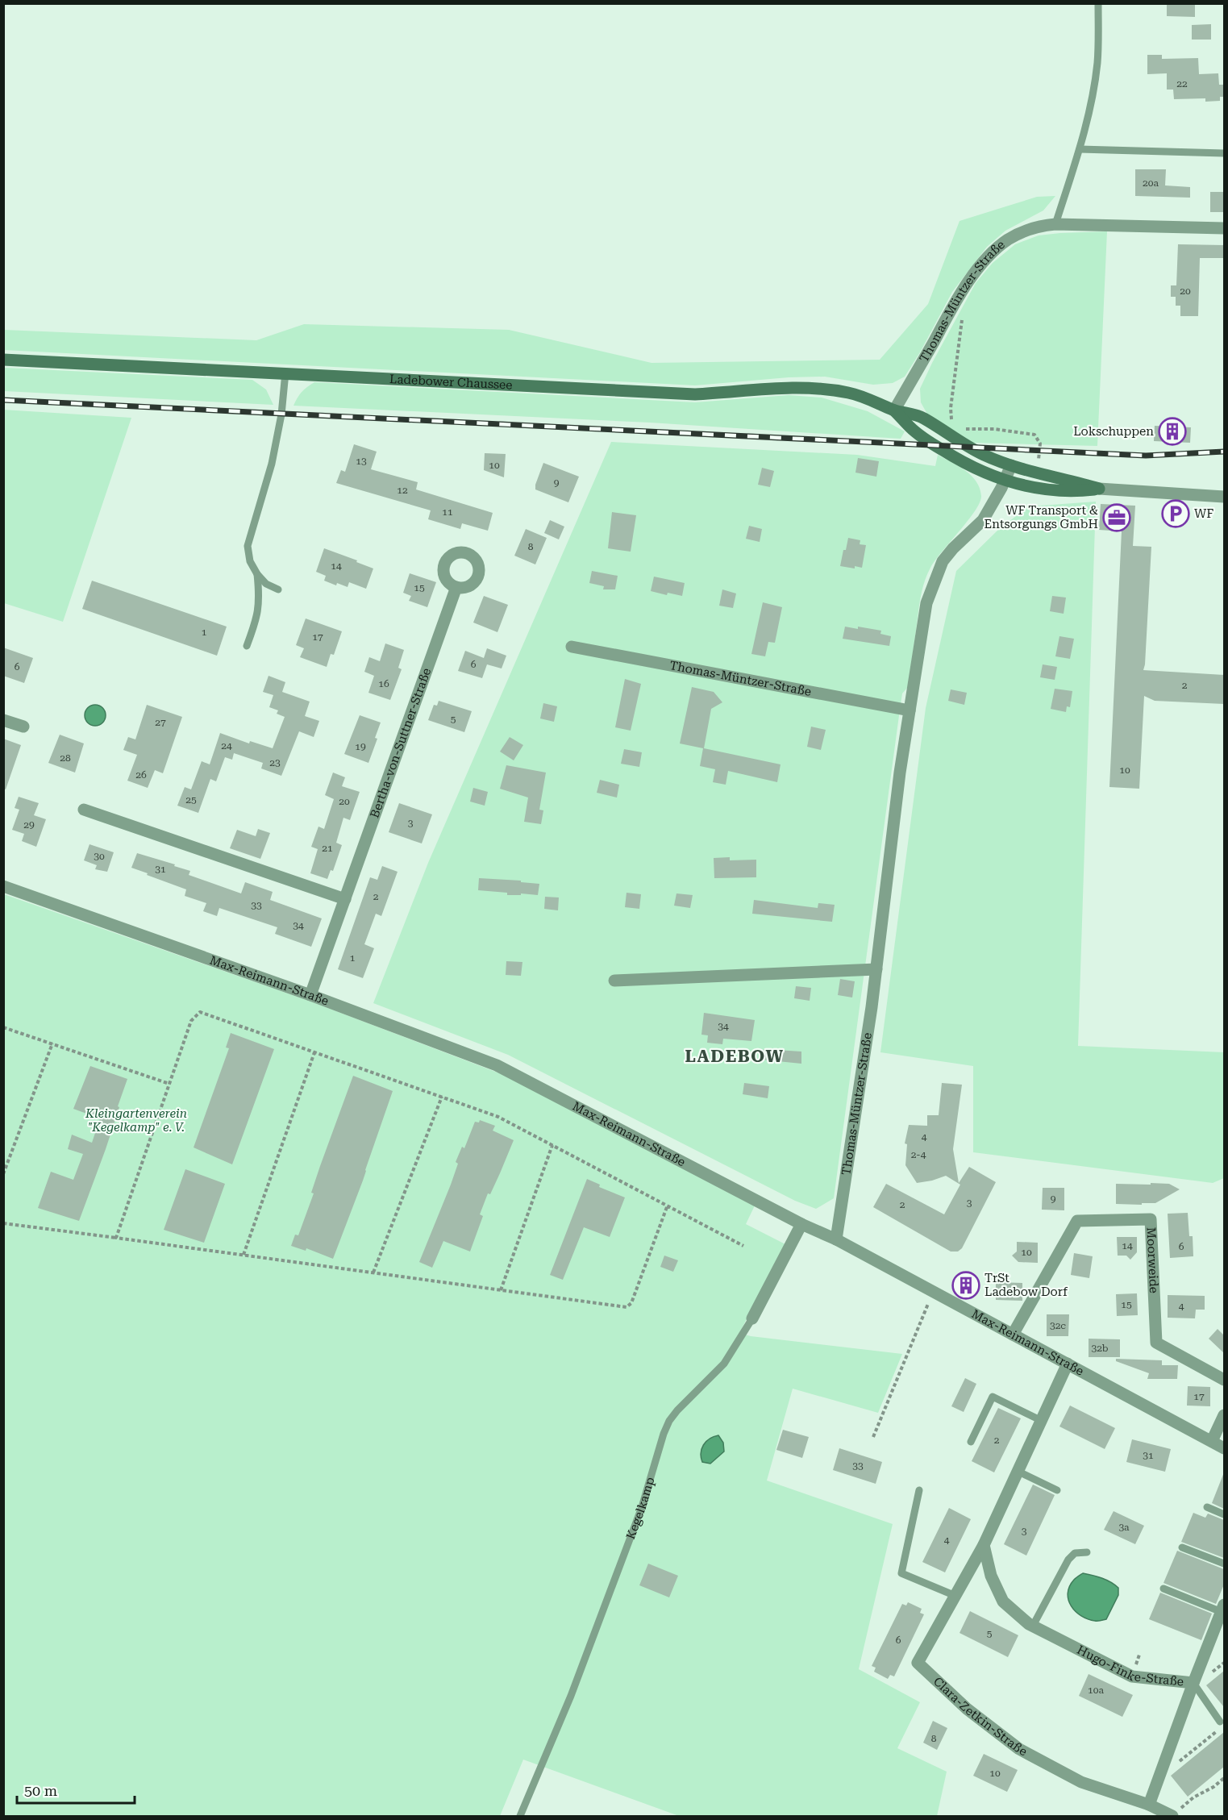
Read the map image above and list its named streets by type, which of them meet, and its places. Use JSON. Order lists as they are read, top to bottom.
{
  "streets": {
    "street": [
      "Thomas-Müntzer-Straße",
      "Ladebower Chaussee",
      "Bertha-von-Suttner-Straße",
      "Max-Reimann-Straße",
      "Moorweide",
      "Kegelkamp",
      "Hugo-Finke-Straße",
      "Clara-Zetkin-Straße"
    ]
  },
  "crossings": [
    ["Thomas-Müntzer-Straße", "Ladebower Chaussee"],
    ["Thomas-Müntzer-Straße", "Max-Reimann-Straße"],
    ["Bertha-von-Suttner-Straße", "Max-Reimann-Straße"],
    ["Max-Reimann-Straße", "Moorweide"],
    ["Max-Reimann-Straße", "Kegelkamp"],
    ["Max-Reimann-Straße", "Clara-Zetkin-Straße"],
    ["Hugo-Finke-Straße", "Clara-Zetkin-Straße"]
  ],
  "districts": ["LADEBOW"],
  "parks": ["Kleingartenverein \"Kegelkamp\" e. V."],
  "places": {
    "building": ["Lokschuppen", "TrSt Ladebow Dorf"],
    "parking": ["WF"],
    "office": ["WF Transport & Entsorgungs GmbH"]
  },
  "house_numbers": [
    "22",
    "20a",
    "20",
    "13",
    "10",
    "9",
    "12",
    "11",
    "8",
    "14",
    "15",
    "1",
    "17",
    "6",
    "6",
    "16",
    "2",
    "5",
    "27",
    "24",
    "19",
    "28",
    "23",
    "10",
    "26",
    "25",
    "20",
    "3",
    "29",
    "21",
    "30",
    "31",
    "2",
    "33",
    "34",
    "1",
    "34",
    "4",
    "2-4",
    "9",
    "3",
    "2",
    "14",
    "6",
    "10",
    "15",
    "4",
    "32c",
    "32b",
    "17",
    "2",
    "31",
    "33",
    "3a",
    "3",
    "4",
    "5",
    "6",
    "10a",
    "8",
    "10"
  ],
  "scale_bar": "50 m"
}
